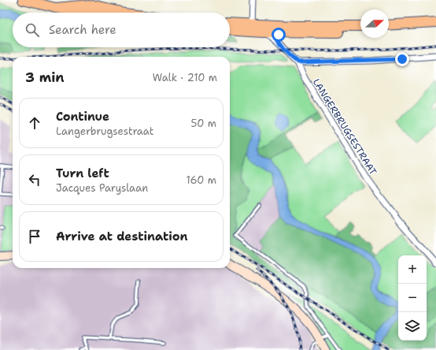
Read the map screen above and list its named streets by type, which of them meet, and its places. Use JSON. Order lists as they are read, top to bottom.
{
  "streets": {
    "street": ["LANGERBRUGSESTRAAT"]
  },
  "north": "right",
  "page": {
    "search": "Search here",
    "heading": ["3 min", "Walk · 210 m"],
    "list": [
      ["Continue", "Langerbrugsestraat", "50 m"],
      ["Turn left", "Jacques Paryslaan", "160 m"],
      "Arrive at destination"
    ],
    "map_buttons": ["+", "−"]
  }
}
